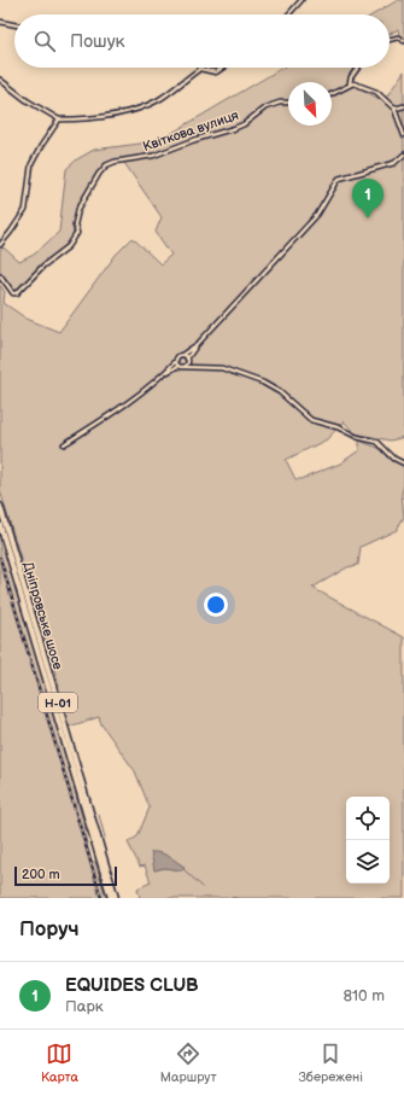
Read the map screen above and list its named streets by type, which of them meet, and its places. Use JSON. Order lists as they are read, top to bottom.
{
  "streets": {
    "main road": ["Дніпровське шосе", "Н-01"],
    "street": ["Квіткова вулиця"]
  },
  "scale_bar": "200 m",
  "north": "bottom right",
  "page": {
    "search": "Пошук",
    "pins": "1",
    "scale": "200 m",
    "heading": "Поруч",
    "list": [
      {
        "mark": "1",
        "name": "EQUIDES CLUB",
        "note": "Парк",
        "value": "810 m"
      }
    ],
    "nav": ["Карта", "Маршрут", "Збережені"]
  }
}
